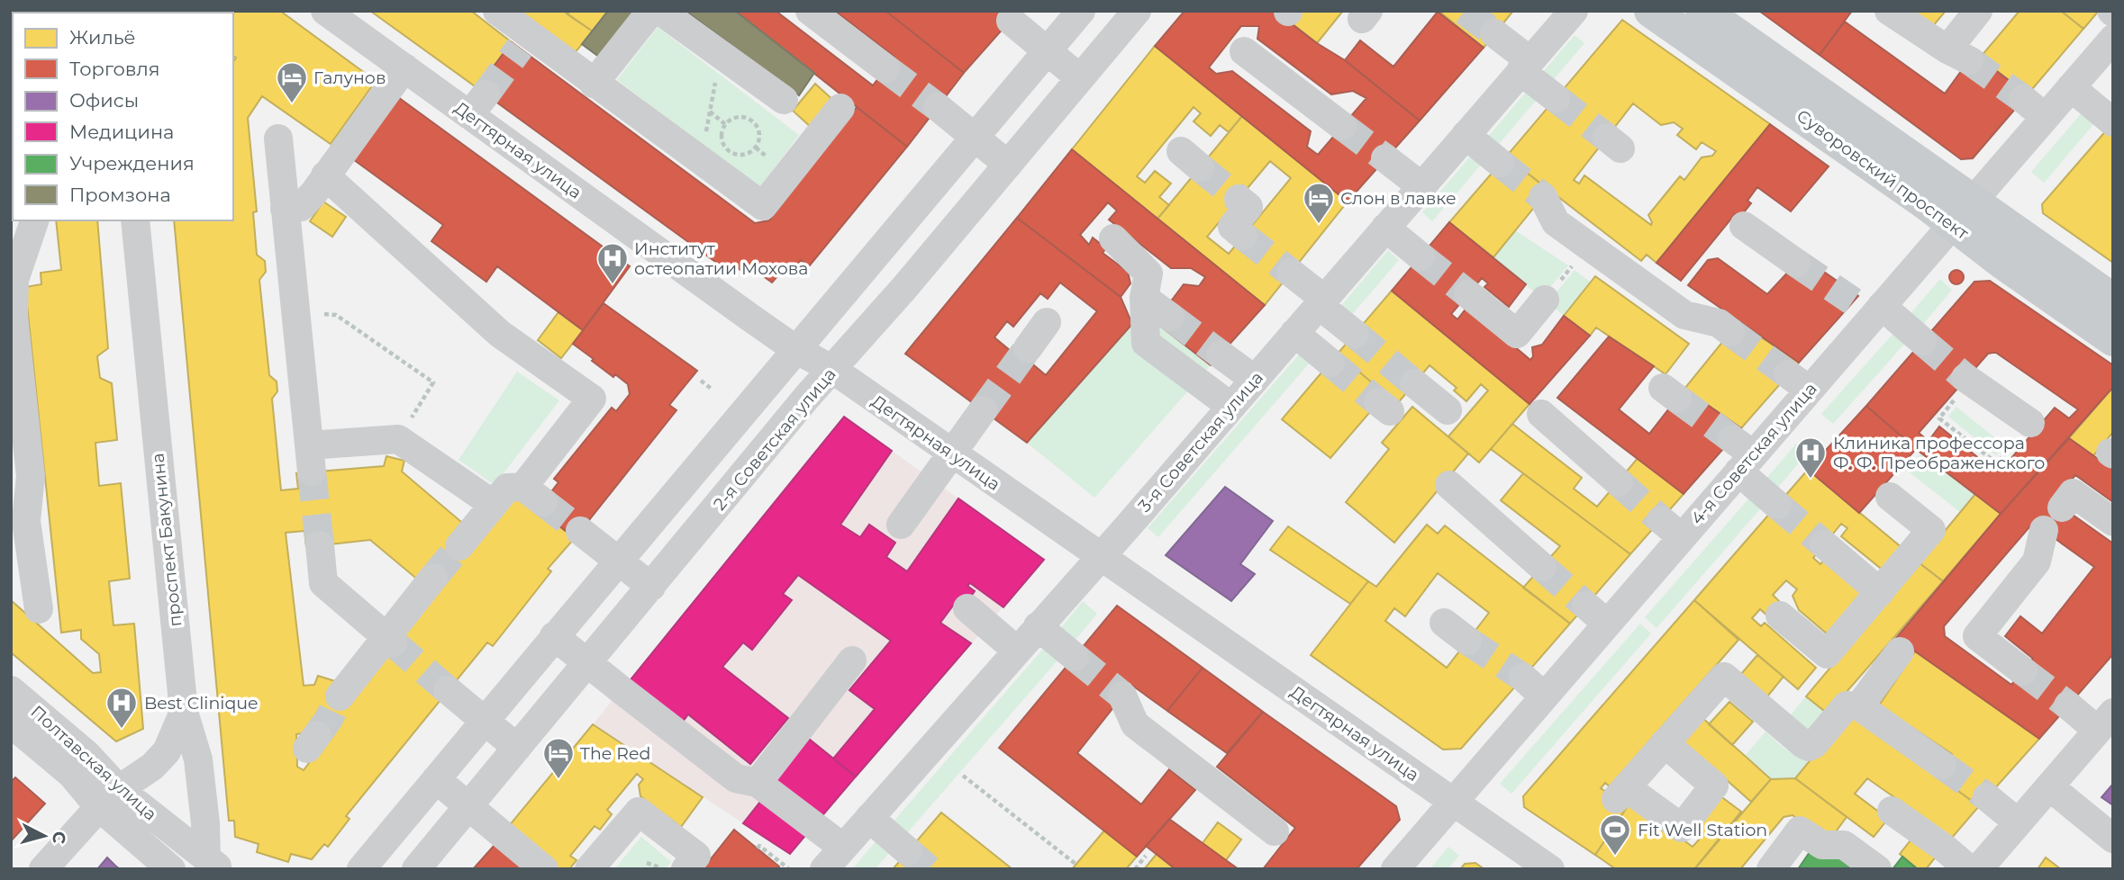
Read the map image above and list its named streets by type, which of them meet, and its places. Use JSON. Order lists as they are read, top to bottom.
{
  "streets": {
    "main road": ["Суворовский проспект"],
    "street": [
      "Дегтярная улица",
      "2-я Советская улица",
      "3-я Советская улица",
      "4-я Советская улица",
      "проспект Бакунина",
      "Полтавская улица"
    ]
  },
  "crossings": [
    ["Дегтярная улица", "2-я Советская улица"],
    ["Дегтярная улица", "3-я Советская улица"],
    ["Дегтярная улица", "4-я Советская улица"],
    ["Суворовский проспект", "4-я Советская улица"],
    ["проспект Бакунина", "Полтавская улица"]
  ],
  "places": {
    "hotel": ["Галунов", "Слон в лавке", "The Red"],
    "hospital": ["Институт остеопатии Мохова", "Клиника профессора Ф. Ф. Преображенского", "Best Clinique"],
    "sports": ["Fit Well Station"]
  },
  "legend": [
    "Жильё",
    "Торговля",
    "Офисы",
    "Медицина",
    "Учреждения",
    "Промзона"
  ],
  "north": "right"
}
